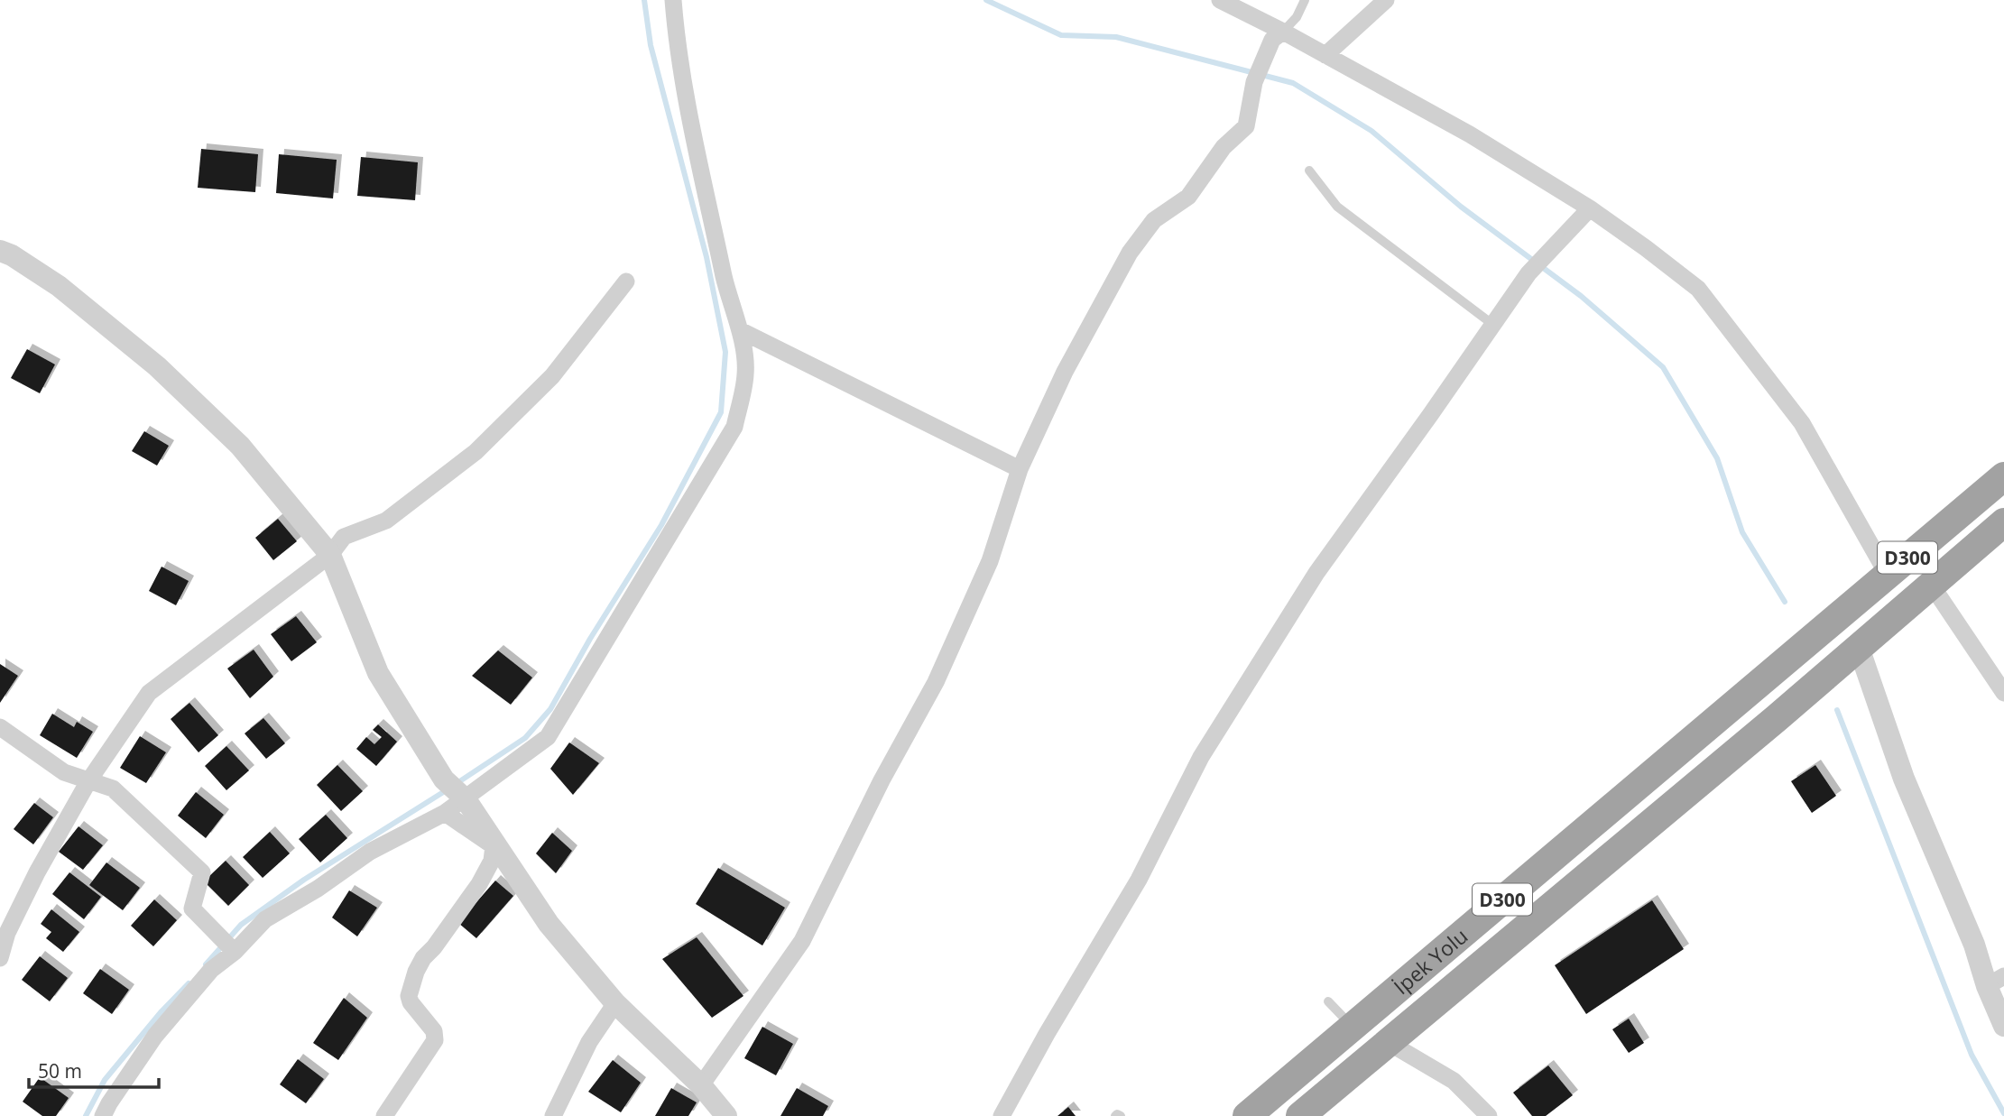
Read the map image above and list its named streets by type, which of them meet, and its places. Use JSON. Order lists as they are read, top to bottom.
{
  "streets": {
    "highway": ["D300", "İpek Yolu"]
  },
  "crossings": [
    ["D300", "İpek Yolu"]
  ],
  "scale_bar": "50 m"
}
